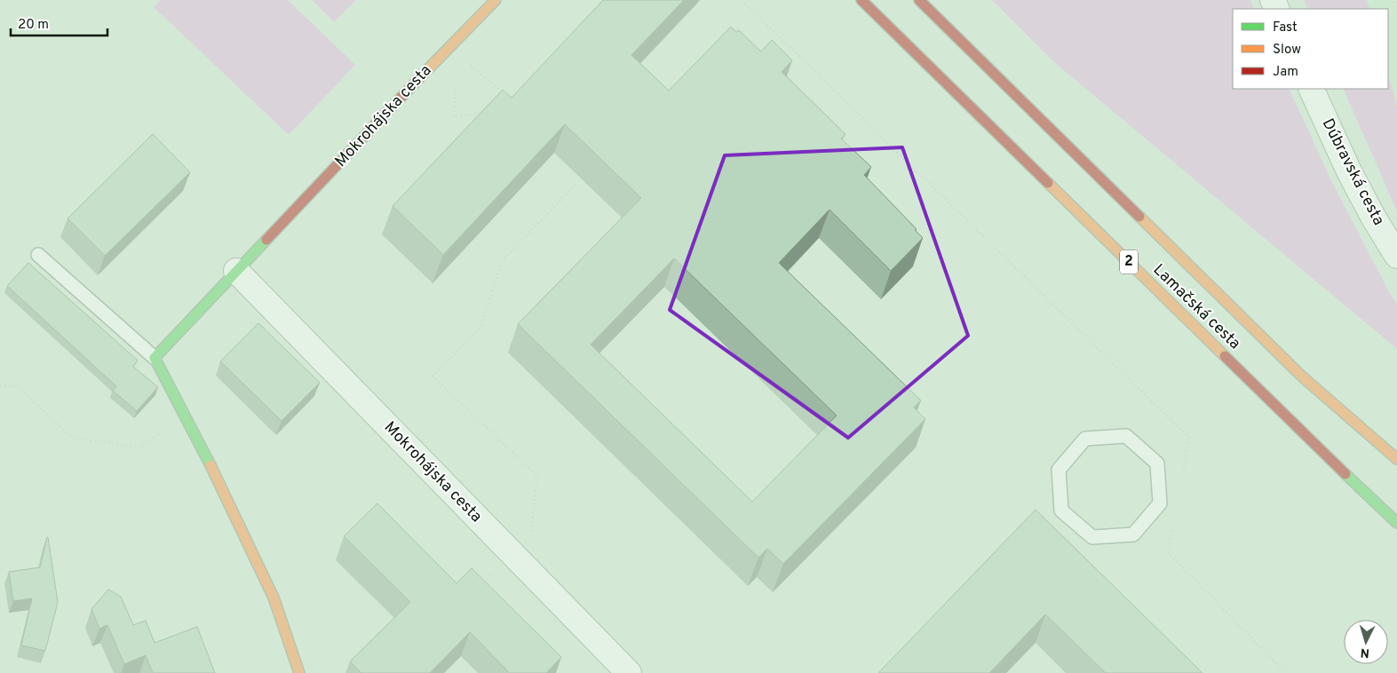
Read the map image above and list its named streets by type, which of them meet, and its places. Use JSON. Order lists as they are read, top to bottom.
{
  "streets": {
    "main road": ["Mokrohájska cesta", "2", "Lamačská cesta"],
    "street": ["Dúbravská cesta"]
  },
  "legend": ["Fast", "Slow", "Jam"],
  "scale_bar": "20 m",
  "north": "bottom"
}
